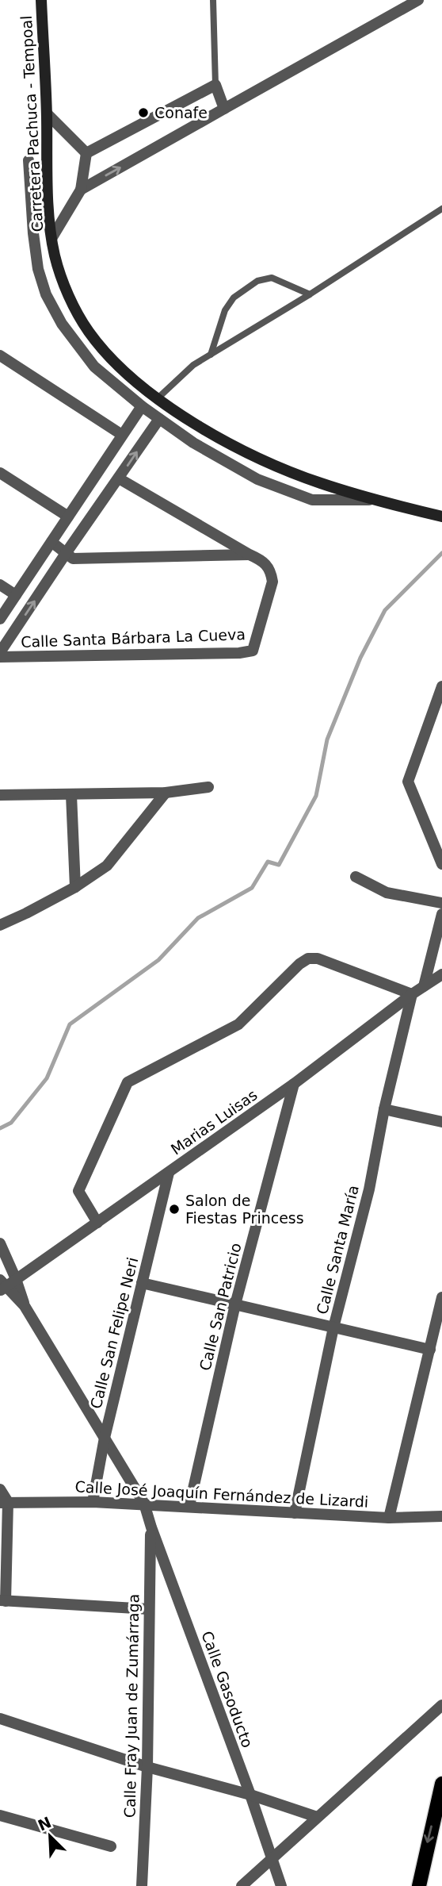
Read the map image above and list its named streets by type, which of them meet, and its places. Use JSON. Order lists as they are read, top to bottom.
{
  "streets": {
    "main road": ["Carretera Pachuca - Tempoal"],
    "street": [
      "Calle Santa Bárbara La Cueva",
      "Marias Luisas",
      "Calle Santa María",
      "Calle San Patricio",
      "Calle San Felipe Neri",
      "Calle José Joaquín Fernández de Lizardi",
      "Calle Gasoducto",
      "Calle Fray Juan de Zumárraga"
    ]
  },
  "crossings": [
    ["Marias Luisas", "Calle Santa María"],
    ["Marias Luisas", "Calle San Patricio"],
    ["Marias Luisas", "Calle San Felipe Neri"],
    ["Calle Santa María", "Calle José Joaquín Fernández de Lizardi"],
    ["Calle San Patricio", "Calle José Joaquín Fernández de Lizardi"],
    ["Calle San Felipe Neri", "Calle José Joaquín Fernández de Lizardi"],
    ["Calle San Felipe Neri", "Calle Gasoducto"],
    ["Calle José Joaquín Fernández de Lizardi", "Calle Gasoducto"],
    ["Calle Gasoducto", "Calle Fray Juan de Zumárraga"]
  ],
  "places": ["Conafe", "Salon de Fiestas Princess"],
  "north": "top left"
}
